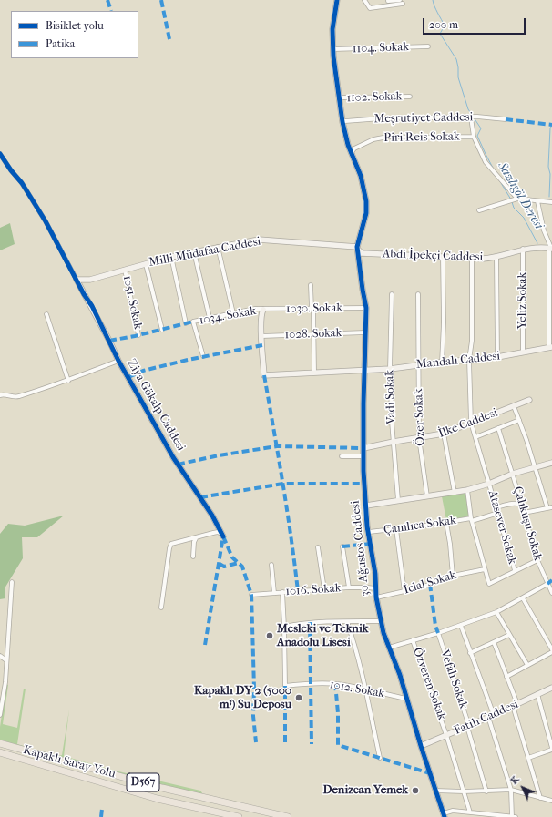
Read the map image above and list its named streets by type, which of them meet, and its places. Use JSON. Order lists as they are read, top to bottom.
{
  "streets": {
    "highway": ["Kapaklı Saray Yolu", "D567"],
    "street": [
      "1104. Sokak",
      "1102. Sokak",
      "Meşrutiyet Caddesi",
      "Piri Reis Sokak",
      "Milli Müdafaa Caddesi",
      "Abdi İpekçi Caddesi",
      "Yeliz Sokak",
      "1051. Sokak",
      "1030. Sokak",
      "1034. Sokak",
      "1028. Sokak",
      "Mandalı Caddesi",
      "Vadi Sokak",
      "Ziya Gökalp Caddesi",
      "Özer Sokak",
      "İlke Caddesi",
      "Çalıkuşu Sokak",
      "Çamlıca Sokak",
      "Atasever Sokak",
      "30 Ağustos Caddesi",
      "İclal Sokak",
      "1016. Sokak",
      "Vefalı Sokak",
      "Özveren Sokak",
      "1012. Sokak",
      "Fatih Caddesi"
    ]
  },
  "crossings": [
    ["Milli Müdafaa Caddesi", "Abdi İpekçi Caddesi"],
    ["Milli Müdafaa Caddesi", "1051. Sokak"],
    ["Milli Müdafaa Caddesi", "Ziya Gökalp Caddesi"],
    ["Milli Müdafaa Caddesi", "30 Ağustos Caddesi"],
    ["Abdi İpekçi Caddesi", "Yeliz Sokak"],
    ["Abdi İpekçi Caddesi", "Atasever Sokak"],
    ["Abdi İpekçi Caddesi", "30 Ağustos Caddesi"],
    ["Yeliz Sokak", "Mandalı Caddesi"],
    ["1030. Sokak", "1034. Sokak"],
    ["1030. Sokak", "30 Ağustos Caddesi"],
    ["1028. Sokak", "Mandalı Caddesi"],
    ["1028. Sokak", "30 Ağustos Caddesi"],
    ["Mandalı Caddesi", "Vadi Sokak"],
    ["Mandalı Caddesi", "Özer Sokak"],
    ["Mandalı Caddesi", "Atasever Sokak"],
    ["Mandalı Caddesi", "30 Ağustos Caddesi"],
    ["Vadi Sokak", "İlke Caddesi"],
    ["Özer Sokak", "İlke Caddesi"],
    ["İlke Caddesi", "Atasever Sokak"],
    ["İlke Caddesi", "30 Ağustos Caddesi"],
    ["Çalıkuşu Sokak", "Atasever Sokak"],
    ["Çamlıca Sokak", "Atasever Sokak"],
    ["Çamlıca Sokak", "30 Ağustos Caddesi"],
    ["Atasever Sokak", "İclal Sokak"],
    ["30 Ağustos Caddesi", "İclal Sokak"],
    ["30 Ağustos Caddesi", "1016. Sokak"],
    ["30 Ağustos Caddesi", "1012. Sokak"],
    ["30 Ağustos Caddesi", "Fatih Caddesi"],
    ["Vefalı Sokak", "Fatih Caddesi"],
    ["Özveren Sokak", "Fatih Caddesi"]
  ],
  "water": ["Sazlıgöl Deresi"],
  "places": ["Mesleki ve Teknik Anadolu Lisesi", "Kapaklı DY 2 (5000 m³) Su Deposu", "Denizcan Yemek"],
  "legend": ["Bisiklet yolu", "Patika"],
  "scale_bar": "200 m",
  "north": "top left"
}
